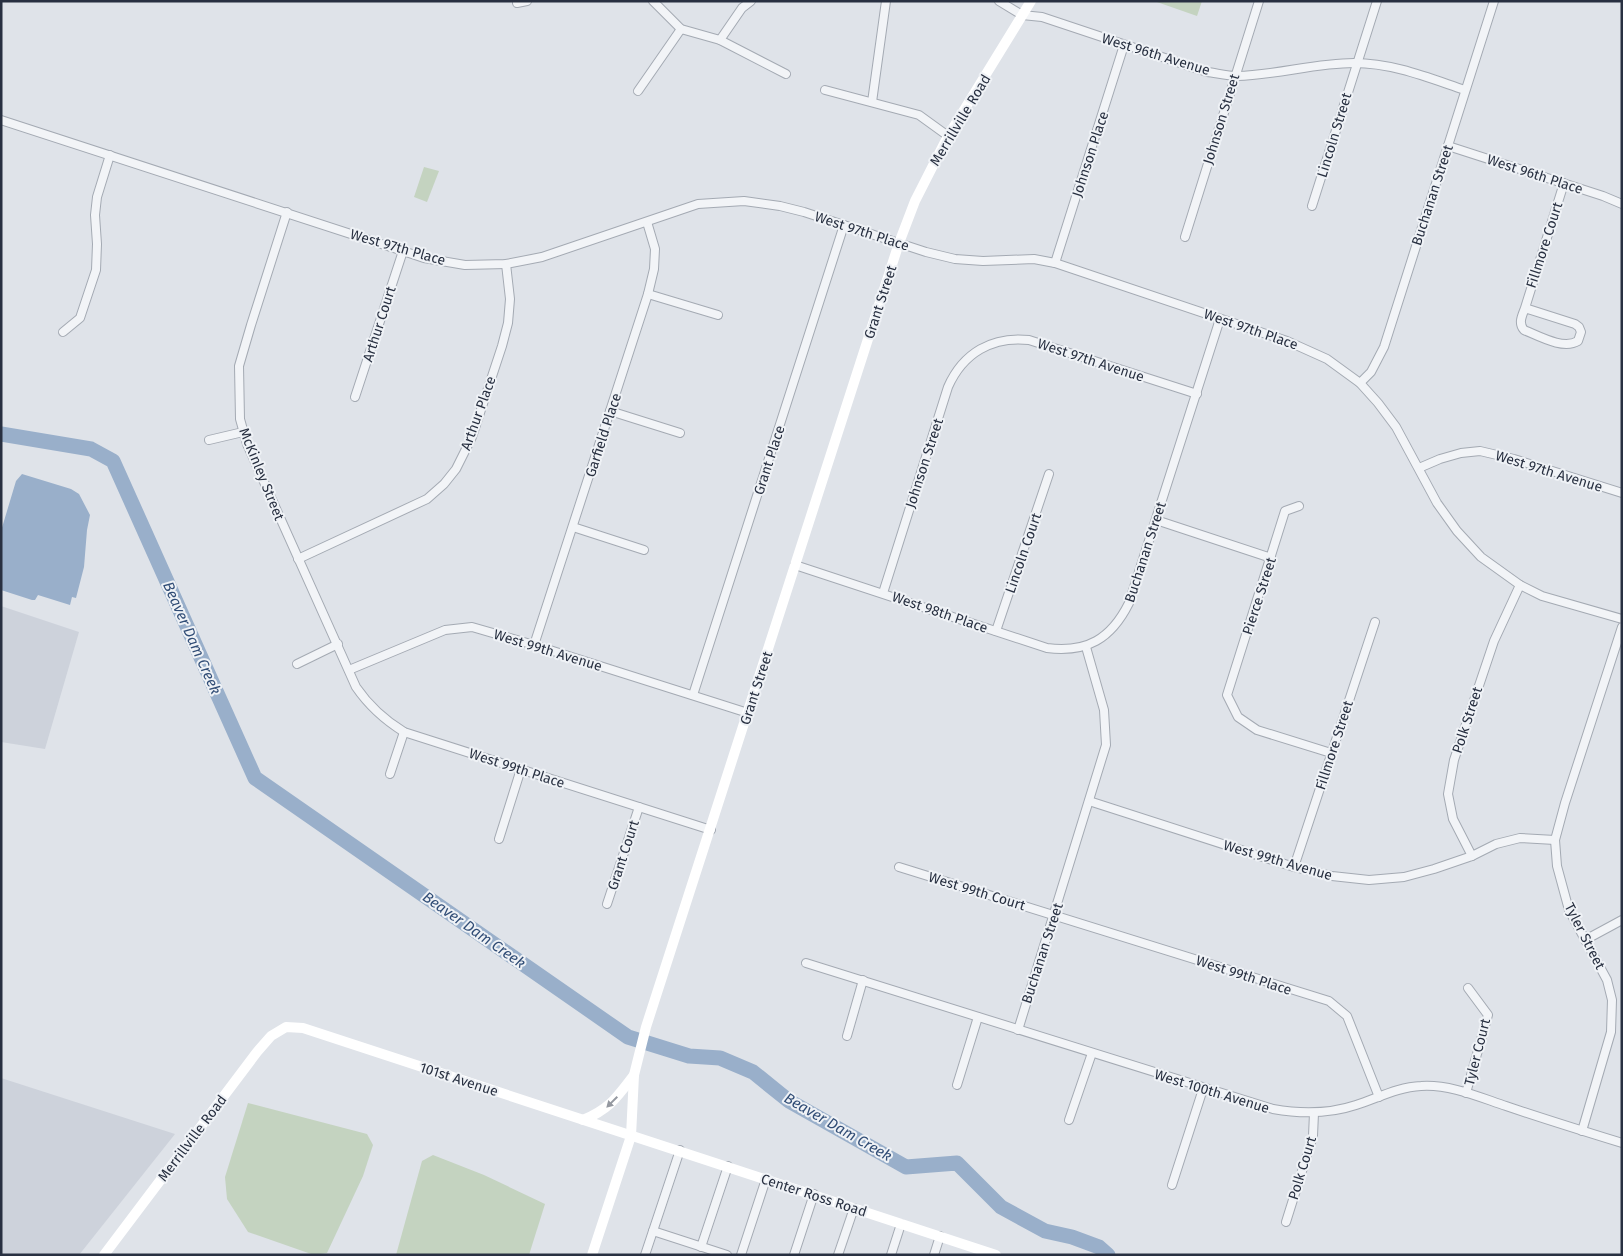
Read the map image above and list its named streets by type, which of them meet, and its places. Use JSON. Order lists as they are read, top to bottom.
{
  "streets": {
    "street": [
      "West 96th Avenue",
      "Johnson Street",
      "Merrillville Road",
      "Lincoln Street",
      "Johnson Place",
      "West 96th Place",
      "Buchanan Street",
      "West 97th Place",
      "Fillmore Court",
      "Grant Street",
      "Arthur Court",
      "West 97th Avenue",
      "Arthur Place",
      "Garfield Place",
      "Grant Place",
      "McKinley Street",
      "Lincoln Court",
      "Pierce Street",
      "West 98th Place",
      "West 99th Avenue",
      "Polk Street",
      "Fillmore Street",
      "West 99th Place",
      "Grant Court",
      "West 99th Court",
      "Tyler Street",
      "Tyler Court",
      "101st Avenue",
      "West 100th Avenue",
      "Polk Court",
      "Center Ross Road"
    ]
  },
  "crossings": [
    ["West 96th Avenue", "Johnson Street"],
    ["West 96th Avenue", "Merrillville Road"],
    ["West 96th Avenue", "Lincoln Street"],
    ["West 96th Avenue", "Johnson Place"],
    ["West 96th Avenue", "Buchanan Street"],
    ["Johnson Street", "West 97th Avenue"],
    ["Johnson Street", "West 98th Place"],
    ["Merrillville Road", "West 97th Place"],
    ["Merrillville Road", "Grant Street"],
    ["Merrillville Road", "101st Avenue"],
    ["Johnson Place", "West 97th Place"],
    ["West 96th Place", "Buchanan Street"],
    ["West 96th Place", "Fillmore Court"],
    ["Buchanan Street", "West 97th Place"],
    ["Buchanan Street", "West 97th Avenue"],
    ["Buchanan Street", "West 98th Place"],
    ["Buchanan Street", "West 99th Avenue"],
    ["Buchanan Street", "West 99th Place"],
    ["Buchanan Street", "West 99th Court"],
    ["Buchanan Street", "West 100th Avenue"],
    ["West 97th Place", "Grant Street"],
    ["West 97th Place", "Arthur Court"],
    ["West 97th Place", "West 97th Avenue"],
    ["West 97th Place", "Arthur Place"],
    ["West 97th Place", "Garfield Place"],
    ["West 97th Place", "Grant Place"],
    ["West 97th Place", "McKinley Street"],
    ["West 97th Place", "Polk Street"],
    ["Grant Street", "West 98th Place"],
    ["Grant Street", "West 99th Avenue"],
    ["Grant Street", "West 99th Place"],
    ["Grant Street", "101st Avenue"],
    ["Grant Street", "Center Ross Road"],
    ["Arthur Place", "McKinley Street"],
    ["Garfield Place", "West 99th Avenue"],
    ["Grant Place", "West 99th Avenue"],
    ["McKinley Street", "West 99th Avenue"],
    ["McKinley Street", "West 99th Place"],
    ["Lincoln Court", "West 98th Place"],
    ["Pierce Street", "Fillmore Street"],
    ["West 99th Avenue", "Polk Street"],
    ["West 99th Avenue", "Fillmore Street"],
    ["West 99th Avenue", "West 99th Place"],
    ["West 99th Avenue", "Tyler Street"],
    ["West 99th Place", "Grant Court"],
    ["West 99th Place", "West 99th Court"],
    ["West 99th Place", "West 100th Avenue"],
    ["Tyler Street", "West 100th Avenue"],
    ["Tyler Court", "West 100th Avenue"],
    ["101st Avenue", "Center Ross Road"],
    ["West 100th Avenue", "Polk Court"]
  ],
  "water": ["Beaver Dam Creek"]
}
